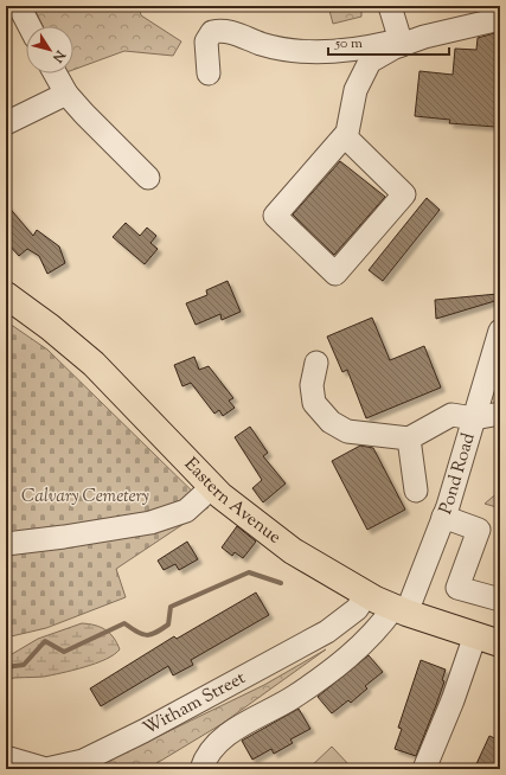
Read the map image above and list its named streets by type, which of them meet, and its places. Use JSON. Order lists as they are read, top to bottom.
{
  "streets": {
    "main road": ["Eastern Avenue"],
    "street": ["Pond Road", "Witham Street"]
  },
  "crossings": [
    ["Pond Road", "Eastern Avenue"],
    ["Eastern Avenue", "Witham Street"]
  ],
  "parks": ["Calvary Cemetery"],
  "scale_bar": "50 m",
  "north": "bottom right"
}
